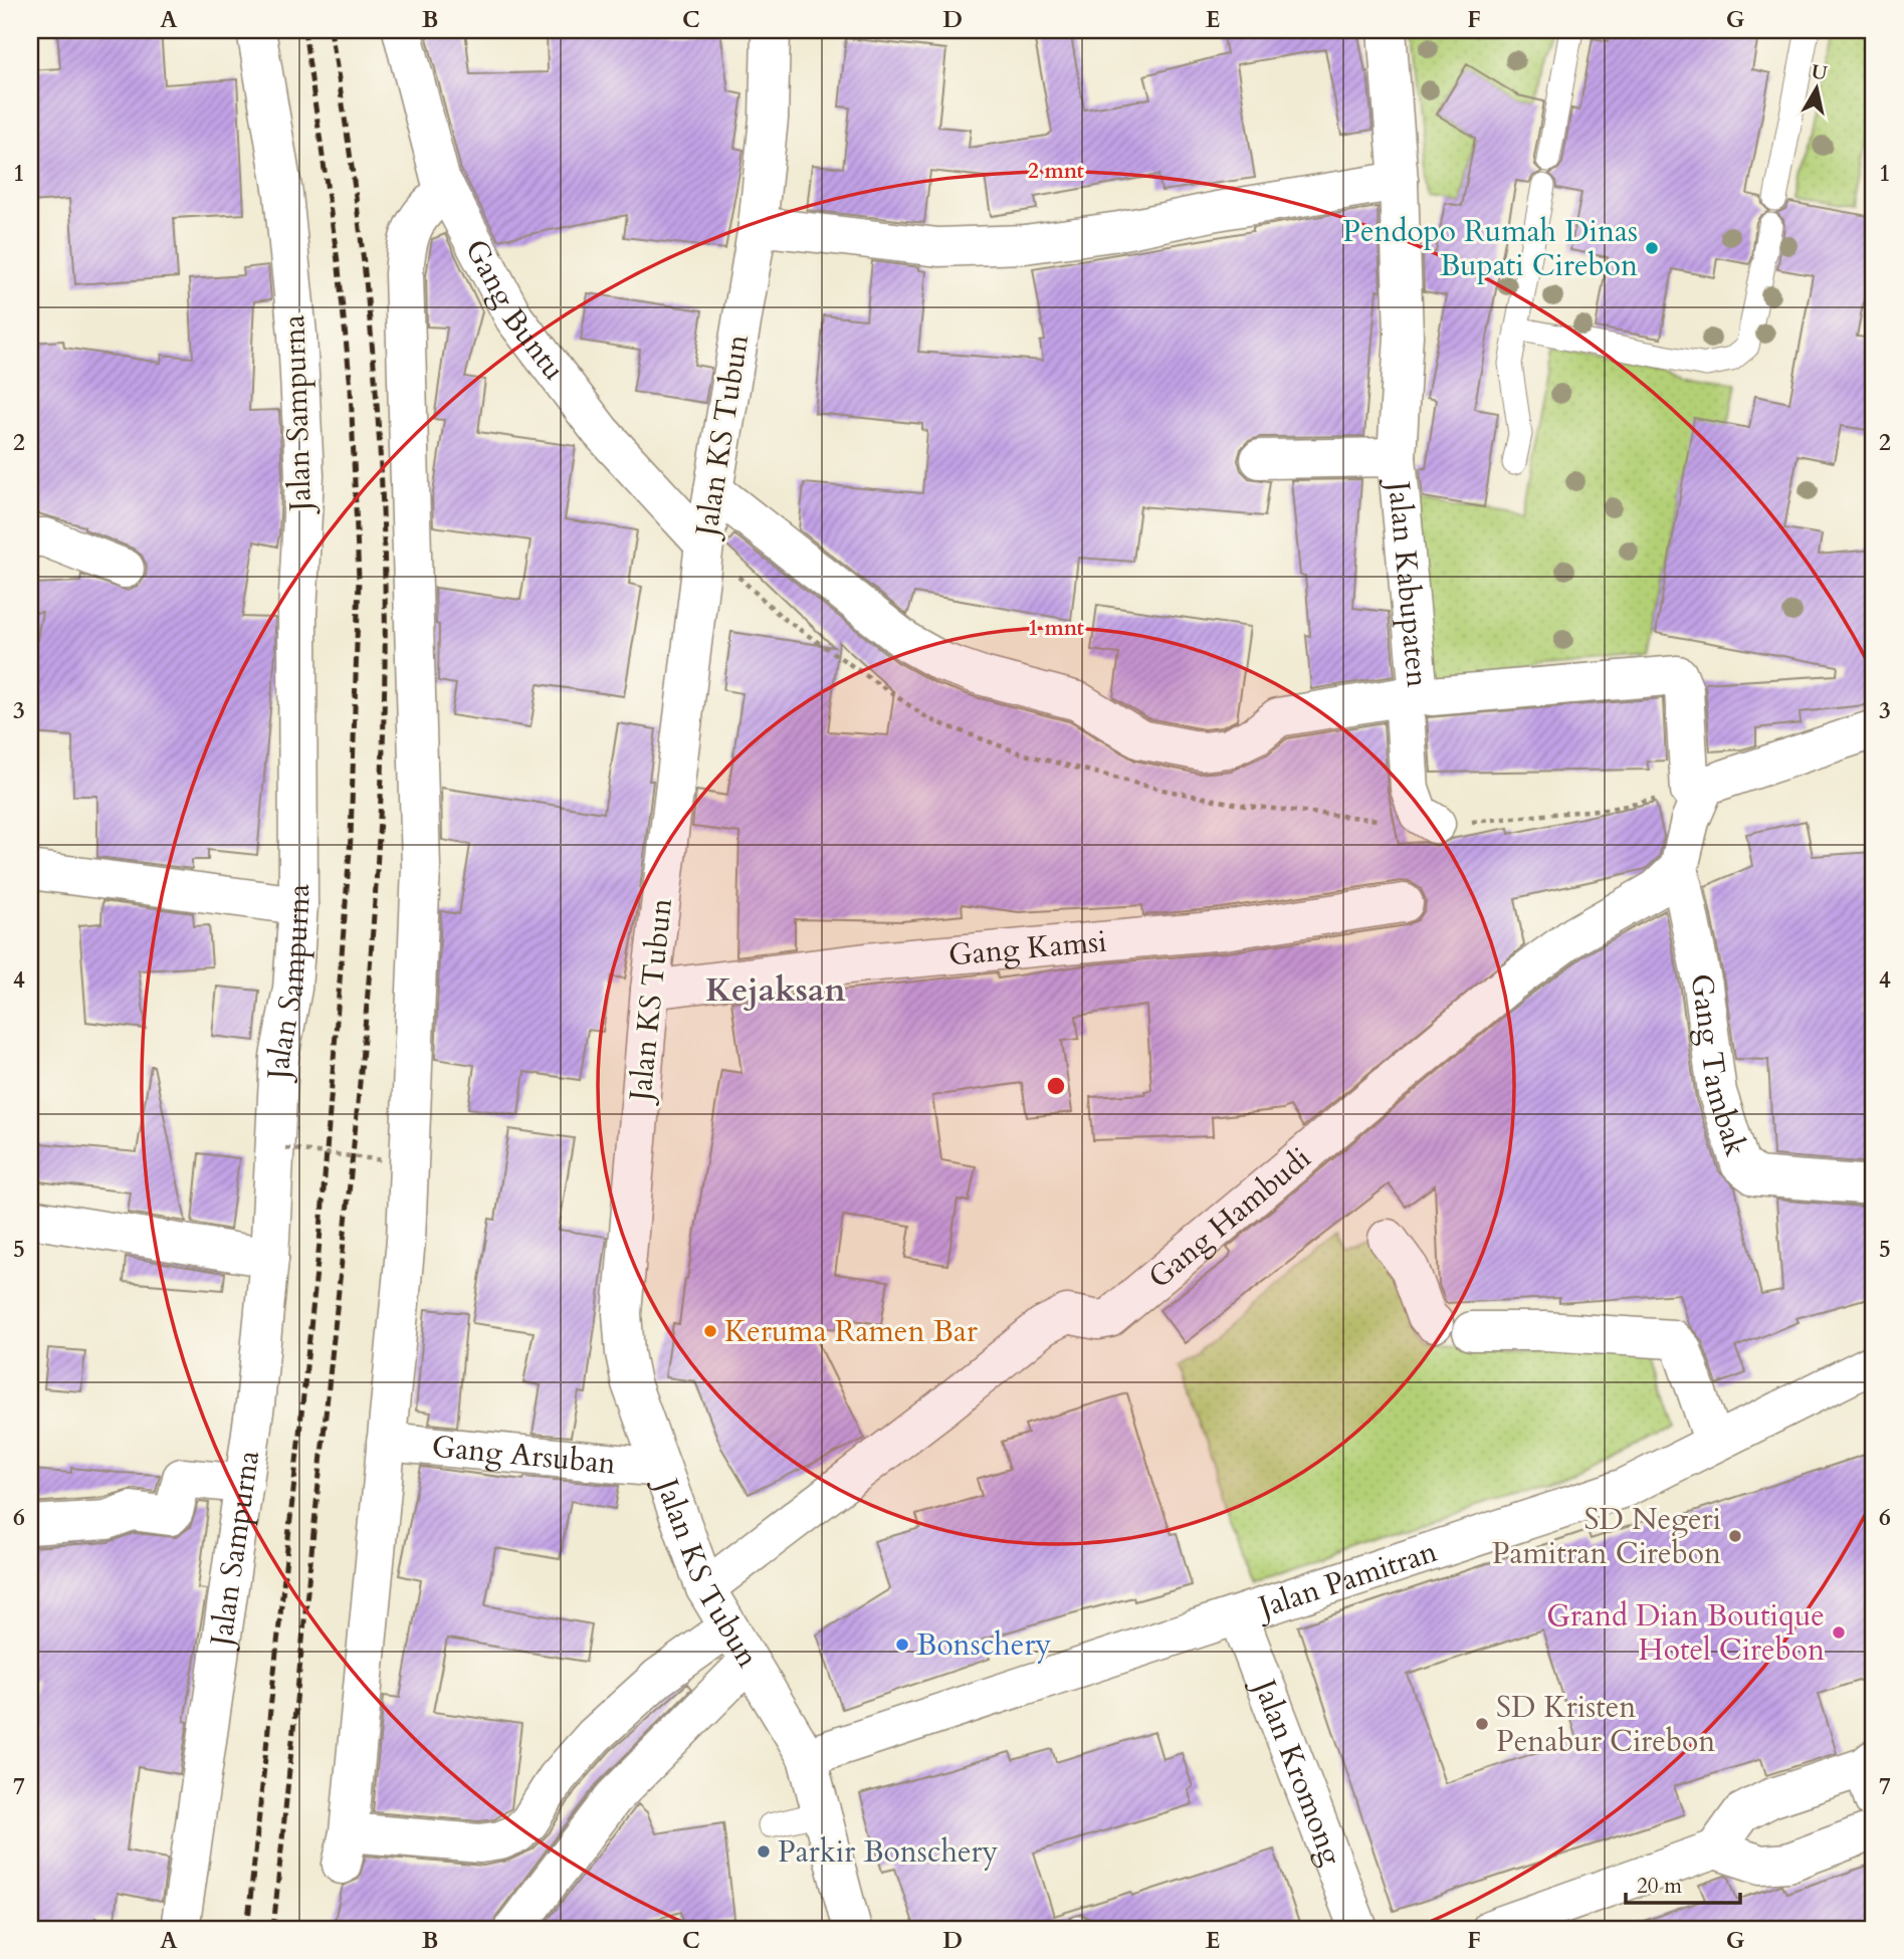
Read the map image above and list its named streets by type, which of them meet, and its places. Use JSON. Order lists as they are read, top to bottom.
{
  "streets": {
    "street": [
      "Gang Buntu",
      "Jalan Sampurna",
      "Jalan KS Tubun",
      "Jalan Kabupaten",
      "Gang Kamsi",
      "Gang Tambak",
      "Gang Hambudi",
      "Gang Arsuban",
      "Jalan Pamitran",
      "Jalan Kromong"
    ]
  },
  "crossings": [
    ["Gang Buntu", "Jalan KS Tubun"],
    ["Jalan KS Tubun", "Gang Kamsi"],
    ["Jalan KS Tubun", "Gang Hambudi"],
    ["Jalan KS Tubun", "Gang Arsuban"],
    ["Jalan KS Tubun", "Jalan Pamitran"],
    ["Gang Tambak", "Gang Hambudi"],
    ["Jalan Pamitran", "Jalan Kromong"]
  ],
  "districts": ["Kejaksan"],
  "places": [
    "Pendopo Rumah Dinas Bupati Cirebon",
    "Keruma Ramen Bar",
    "SD Negeri Pamitran Cirebon",
    "Grand Dian Boutique Hotel Cirebon",
    "Bonschery",
    "SD Kristen Penabur Cirebon",
    "Parkir Bonschery"
  ],
  "scale_bar": "20 m",
  "north": "top",
  "grid": {
    "columns": [
      "A",
      "B",
      "C",
      "D",
      "E",
      "F",
      "G"
    ],
    "rows": [
      "1",
      "2",
      "3",
      "4",
      "5",
      "6",
      "7"
    ]
  },
  "rings": ["2 mnt", "1 mnt"]
}
